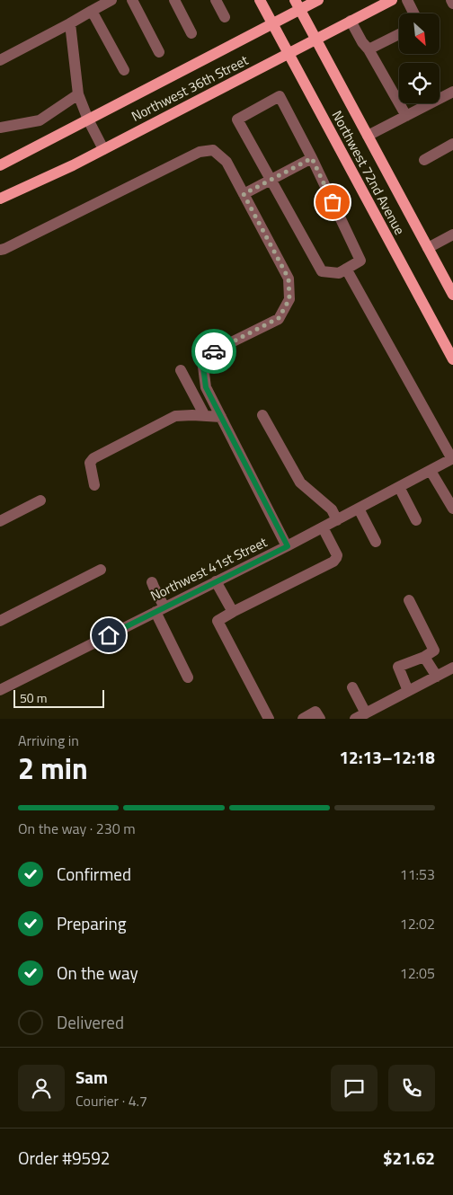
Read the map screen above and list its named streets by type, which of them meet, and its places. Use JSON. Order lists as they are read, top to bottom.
{
  "streets": {
    "main road": ["Northwest 36th Street", "Northwest 72nd Avenue"],
    "street": ["Northwest 41st Street"]
  },
  "crossings": [
    ["Northwest 36th Street", "Northwest 72nd Avenue"]
  ],
  "scale_bar": "50 m",
  "north": "bottom right",
  "page": {
    "scale": "50 m",
    "heading": ["2 min", "Arriving in", "12:13–12:18"],
    "panel": [
      "Sam",
      "Courier · 4.7",
      "Order #9592",
      "$21.62"
    ],
    "bar": "On the way · 230 m",
    "list": [
      ["Confirmed", "11:53"],
      ["Preparing", "12:02"],
      ["On the way", "12:05"],
      "Delivered"
    ]
  }
}
